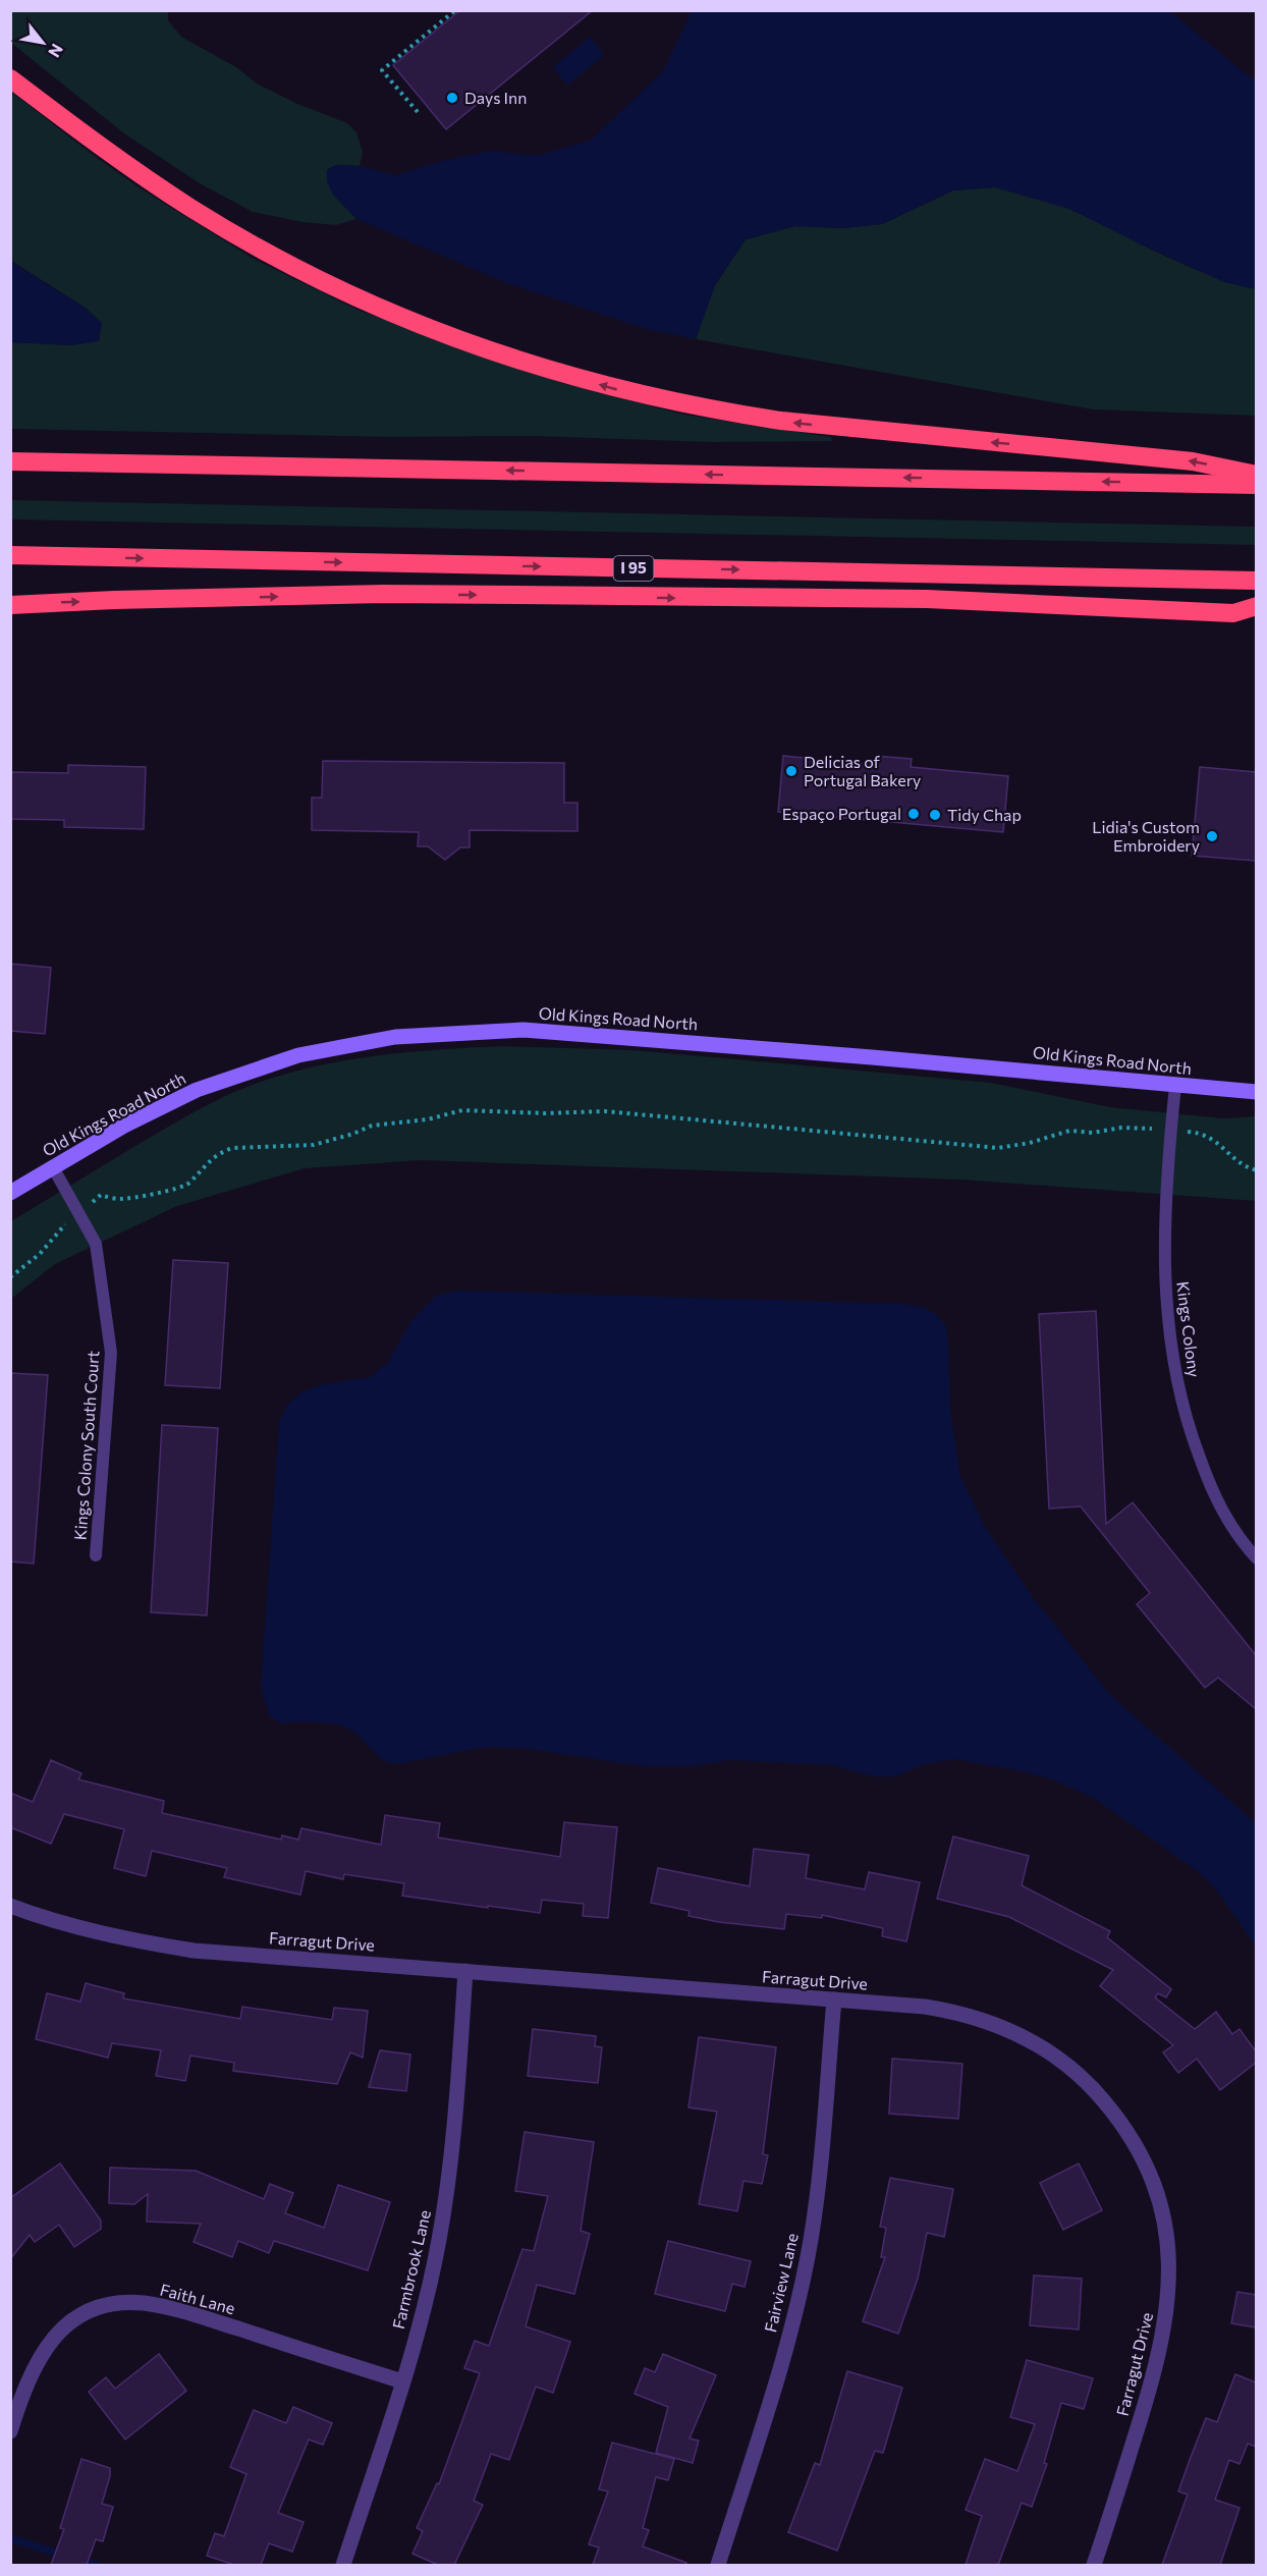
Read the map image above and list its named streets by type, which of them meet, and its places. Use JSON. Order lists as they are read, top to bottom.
{
  "streets": {
    "highway": ["I 95"],
    "street": [
      "Old Kings Road North",
      "Farragut Drive",
      "Farmbrook Lane",
      "Fairview Lane",
      "Faith Lane"
    ],
    "lane": ["Kings Colony", "Kings Colony South Court"]
  },
  "crossings": [
    ["Old Kings Road North", "Kings Colony"],
    ["Old Kings Road North", "Kings Colony South Court"],
    ["Farragut Drive", "Farmbrook Lane"],
    ["Farragut Drive", "Fairview Lane"],
    ["Farmbrook Lane", "Faith Lane"]
  ],
  "places": [
    "Days Inn",
    "Delicias of Portugal Bakery",
    "Espaço Portugal",
    "Tidy Chap",
    "Lidia's Custom Embroidery"
  ],
  "north": "bottom right"
}
